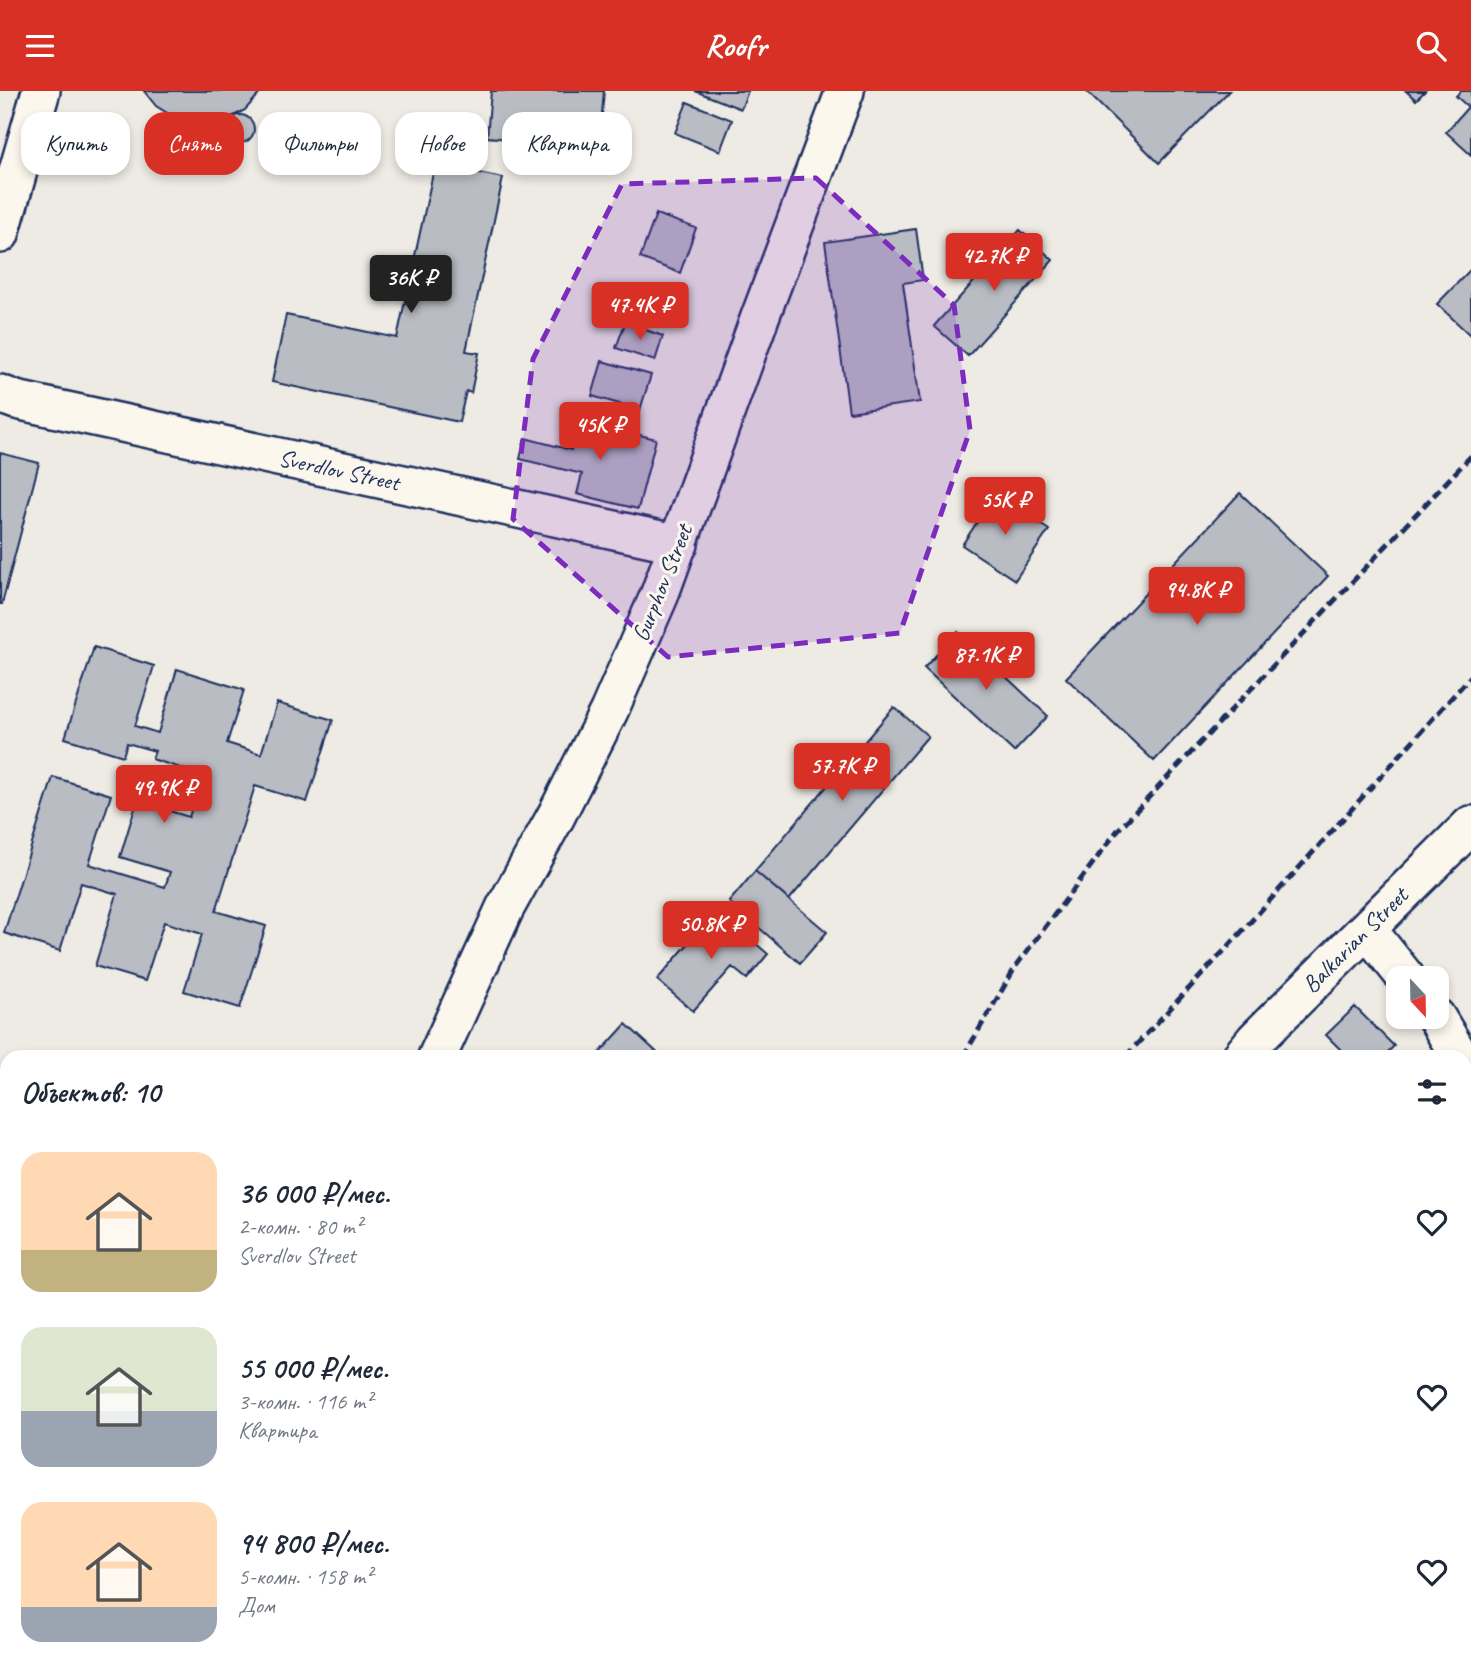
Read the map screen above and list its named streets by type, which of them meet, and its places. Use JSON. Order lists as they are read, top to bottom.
{
  "streets": {
    "street": ["Sverdlov Street", "Gurphov Street", "Balkarian Street"]
  },
  "crossings": [
    ["Sverdlov Street", "Gurphov Street"]
  ],
  "north": "bottom",
  "page": {
    "header": "Roofr",
    "chip": [
      "Купить",
      "Снять",
      "Фильтры",
      "Новое",
      "Квартира"
    ],
    "price": [
      "42.7K ₽",
      "36K ₽",
      "47.4K ₽",
      "45K ₽",
      "55K ₽",
      "94.8K ₽",
      "87.1K ₽",
      "57.7K ₽",
      "49.9K ₽",
      "50.8K ₽"
    ],
    "heading": "Объектов: 10",
    "list": [
      {
        "name": "36 000 ₽/мес.",
        "note": "2-комн. · 80 m² · Sverdlov Street"
      },
      {
        "name": "55 000 ₽/мес.",
        "note": "3-комн. · 116 m² · Квартира"
      },
      {
        "name": "94 800 ₽/мес.",
        "note": "5-комн. · 158 m² · Дом"
      }
    ]
  }
}
